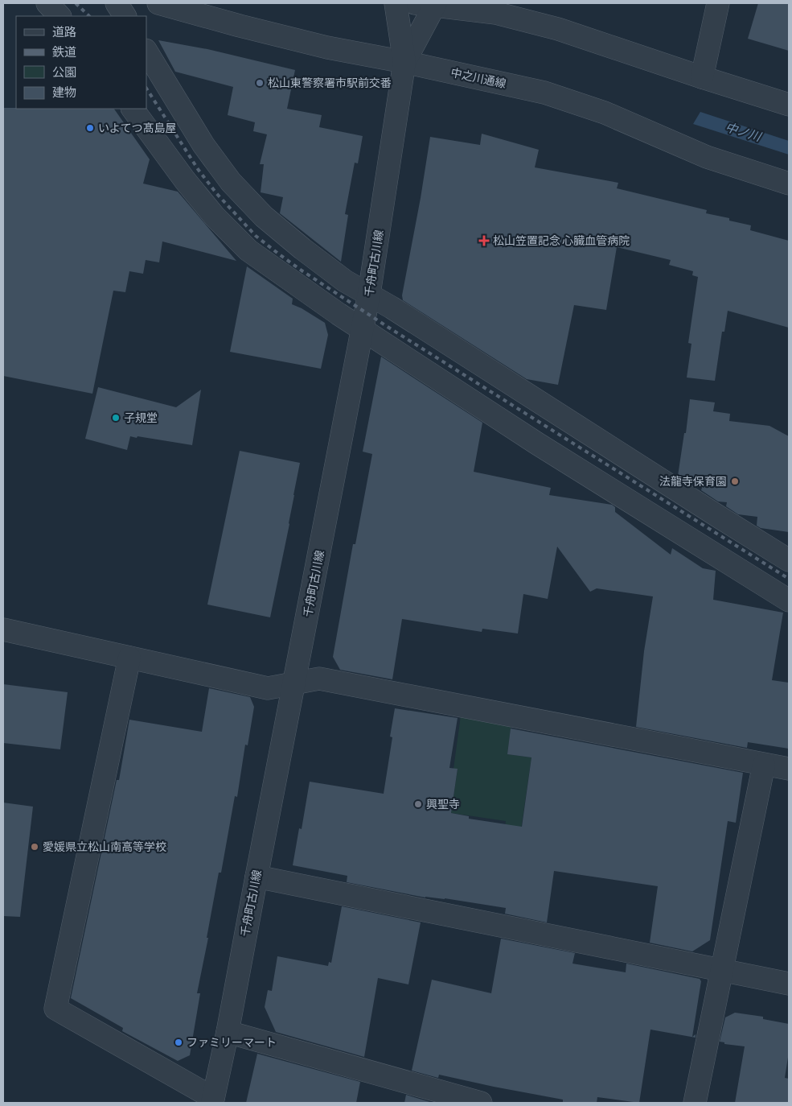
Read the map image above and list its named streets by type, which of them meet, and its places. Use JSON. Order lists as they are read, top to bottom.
{
  "streets": {
    "street": ["中之川通線", "千舟町古川線"]
  },
  "crossings": [
    ["中之川通線", "千舟町古川線"]
  ],
  "water": ["中ノ川"],
  "places": {
    "other": [
      "松山東警察署市駅前交番",
      "いよてつ髙島屋",
      "子規堂",
      "法龍寺保育園",
      "興聖寺",
      "愛媛県立松山南高等学校",
      "ファミリーマート"
    ],
    "health": ["松山笠置記念 心臓血管病院"]
  },
  "legend": [
    "道路",
    "鉄道",
    "公園",
    "建物"
  ]
}
